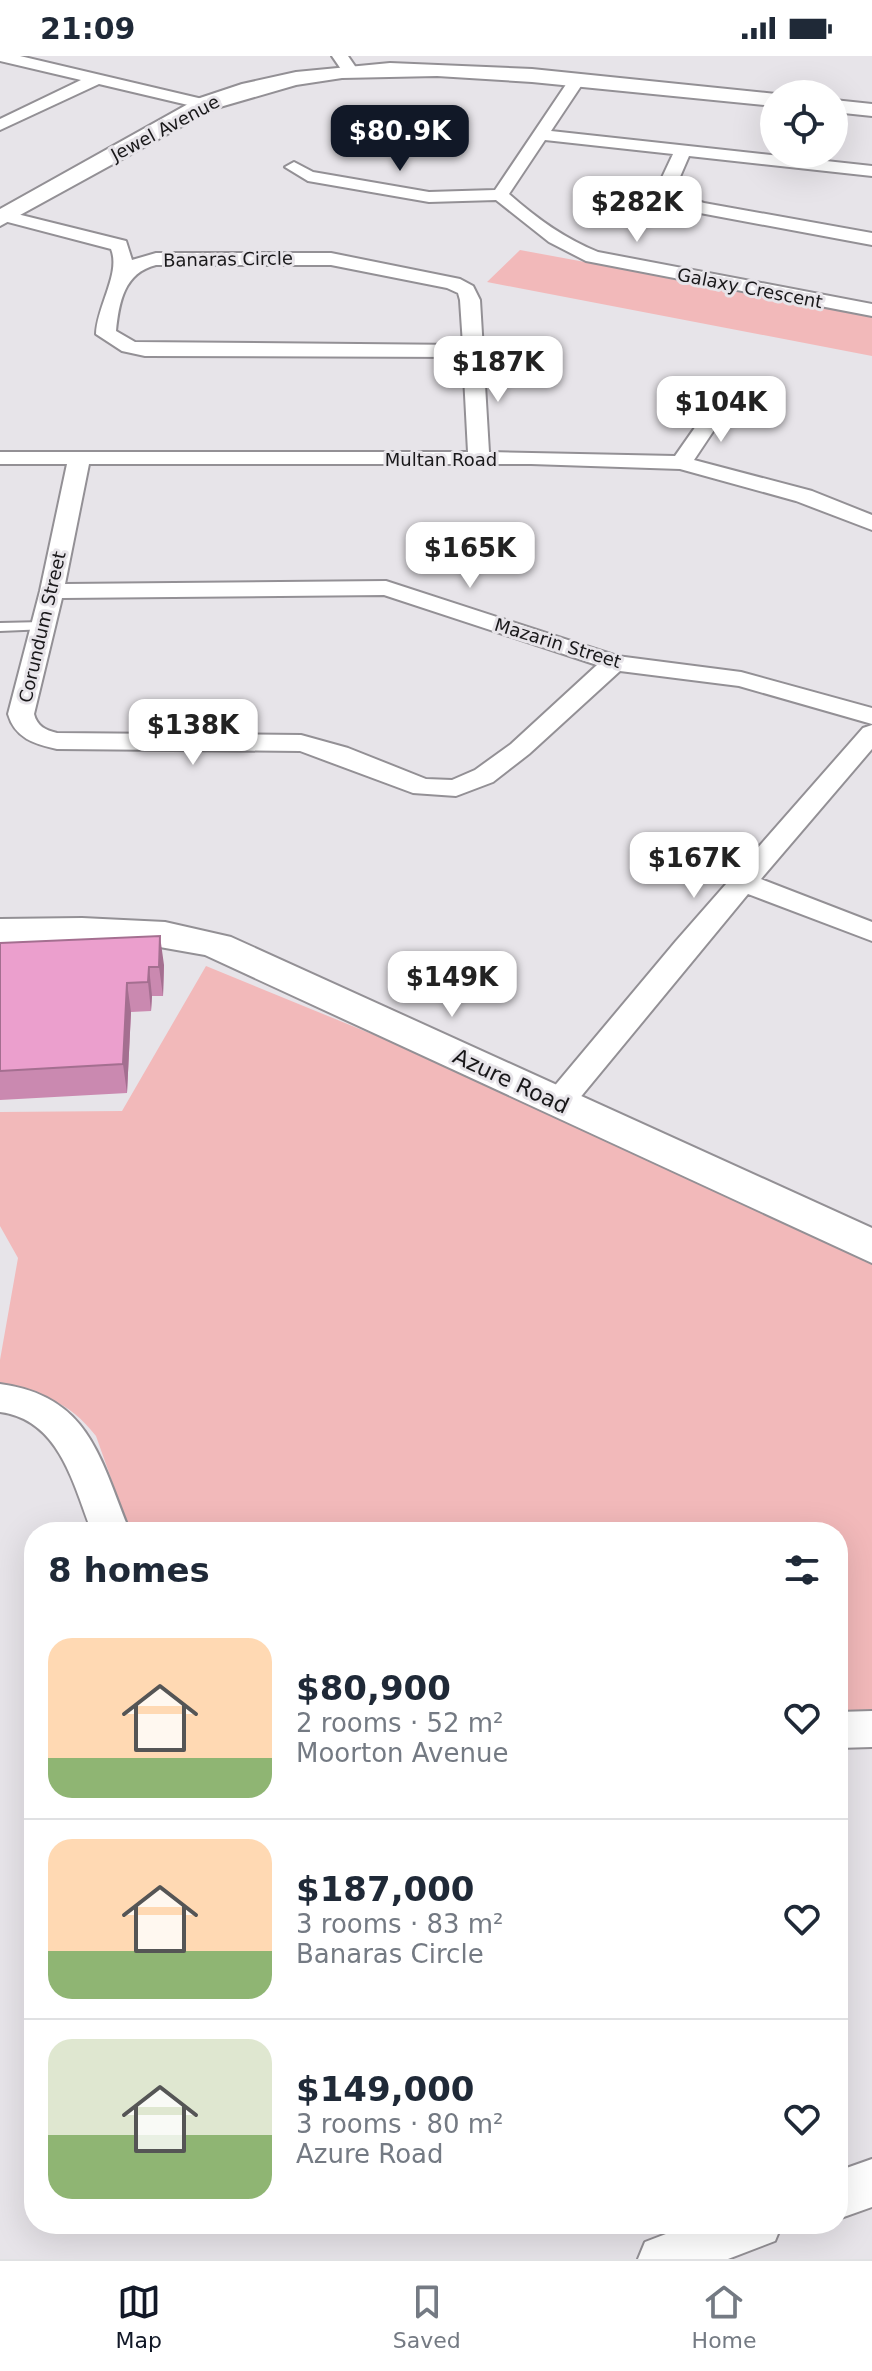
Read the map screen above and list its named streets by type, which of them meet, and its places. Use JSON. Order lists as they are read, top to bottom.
{
  "streets": {
    "street": [
      "Jewel Avenue",
      "Banaras Circle",
      "Galaxy Crescent",
      "Multan Road",
      "Corundum Street",
      "Mazarin Street",
      "Azure Road"
    ]
  },
  "crossings": [
    ["Banaras Circle", "Multan Road"],
    ["Multan Road", "Corundum Street"],
    ["Corundum Street", "Mazarin Street"]
  ],
  "page": {
    "status": "21:09",
    "price": [
      "$80.9K",
      "$282K",
      "$187K",
      "$104K",
      "$165K",
      "$138K",
      "$167K",
      "$149K"
    ],
    "heading": "8 homes",
    "list": [
      {
        "name": "$80,900",
        "note": "2 rooms · 52 m² · Moorton Avenue"
      },
      {
        "name": "$187,000",
        "note": "3 rooms · 83 m² · Banaras Circle"
      },
      {
        "name": "$149,000",
        "note": "3 rooms · 80 m² · Azure Road"
      }
    ],
    "tabs": ["Map", "Saved", "Home"]
  }
}
